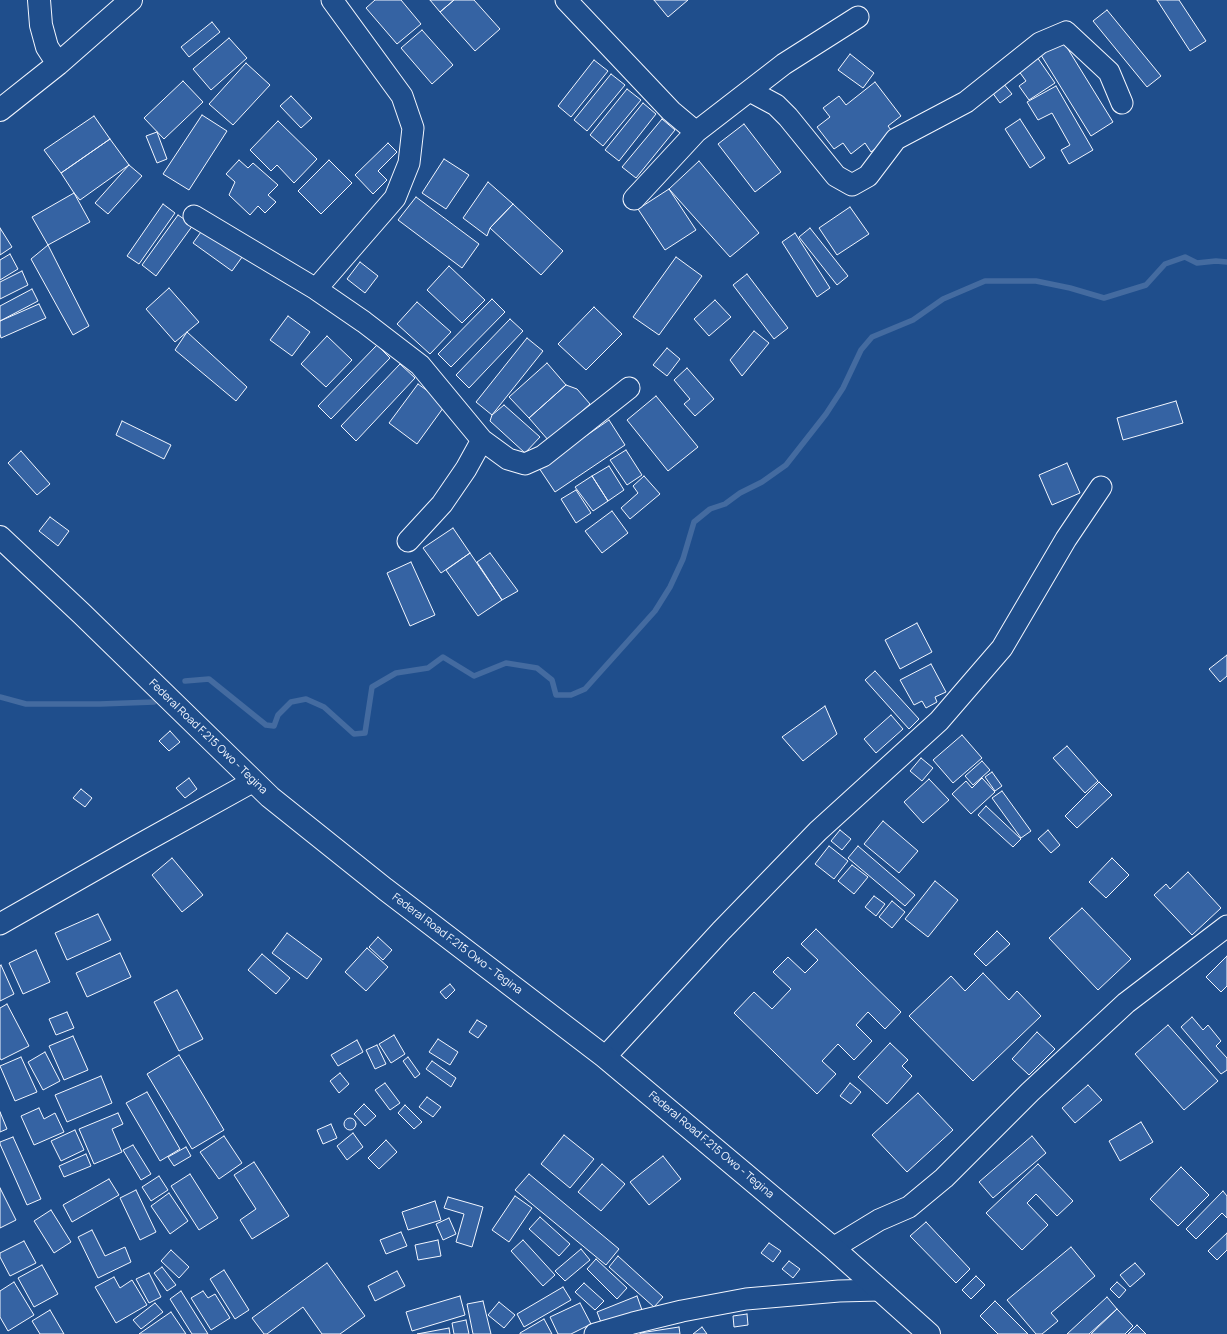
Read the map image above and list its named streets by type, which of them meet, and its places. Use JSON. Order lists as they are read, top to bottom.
{
  "streets": {
    "main road": ["Federal Road F.215 Owo - Tegina"]
  }
}
